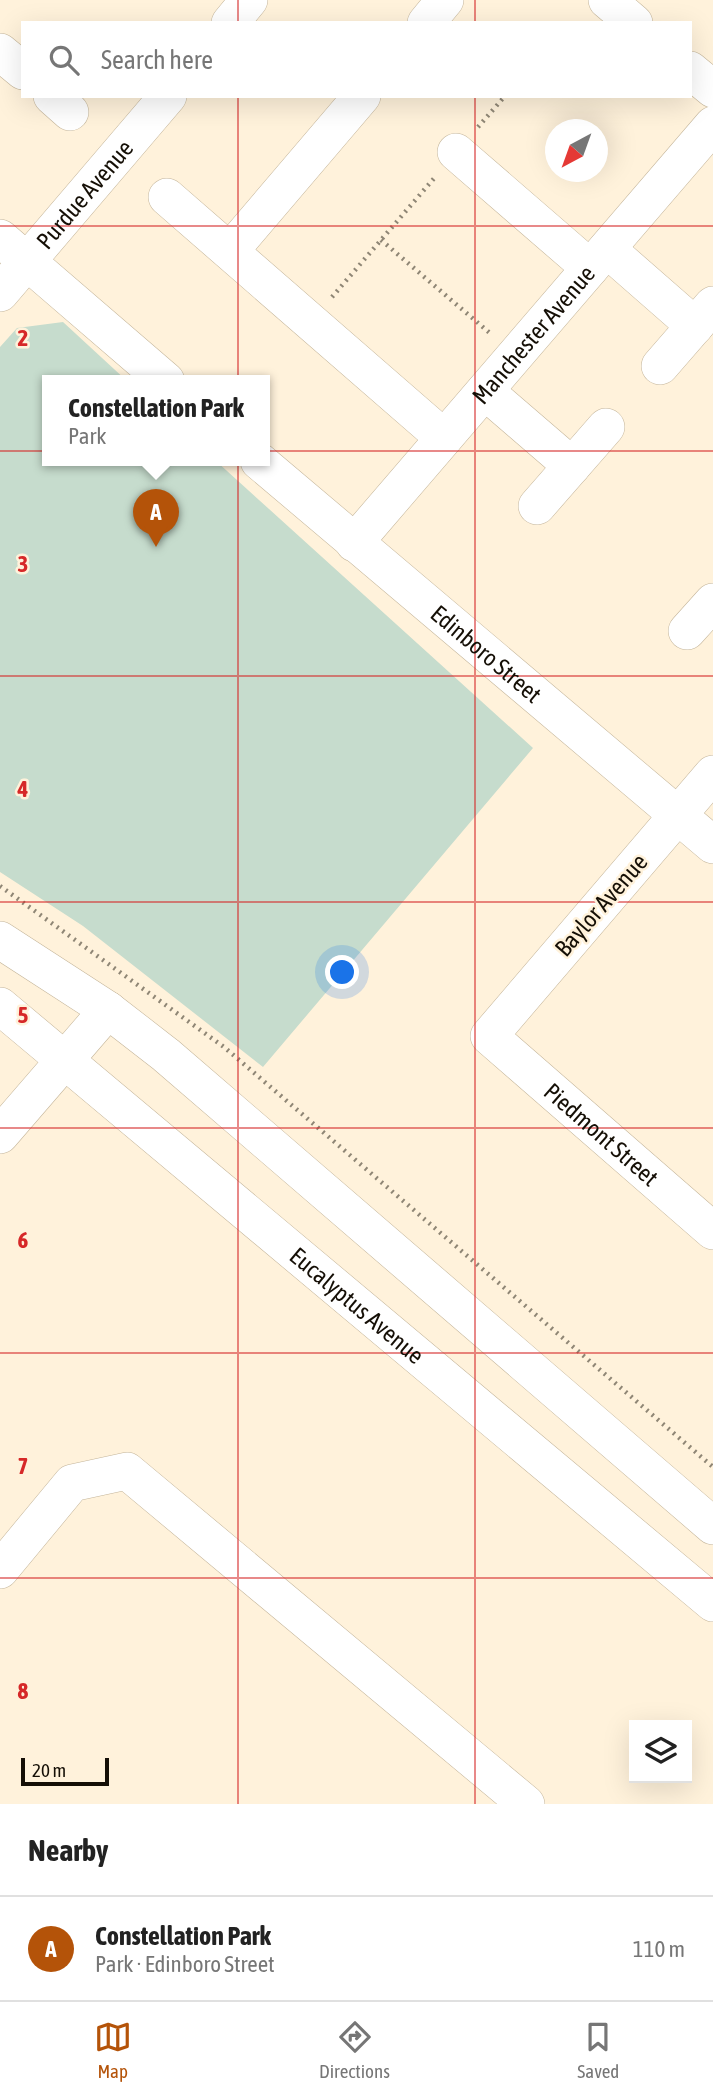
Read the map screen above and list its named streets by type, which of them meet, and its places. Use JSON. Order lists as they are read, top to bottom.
{
  "streets": {
    "street": [
      "Purdue Avenue",
      "Manchester Avenue",
      "Edinboro Street",
      "Baylor Avenue",
      "Piedmont Street",
      "Eucalyptus Avenue"
    ]
  },
  "crossings": [
    ["Manchester Avenue", "Edinboro Street"],
    ["Edinboro Street", "Baylor Avenue"],
    ["Baylor Avenue", "Piedmont Street"]
  ],
  "scale_bar": "20 m",
  "north": "bottom left",
  "page": {
    "search": "Search here",
    "popup": ["Constellation Park", "Park"],
    "pins": "A",
    "scale": "20 m",
    "heading": "Nearby",
    "list": [
      {
        "mark": "A",
        "name": "Constellation Park",
        "note": "Park · Edinboro Street",
        "value": "110 m"
      }
    ],
    "nav": ["Map", "Directions", "Saved"]
  },
  "grid": {
    "rows": [
      "2",
      "3",
      "4",
      "5",
      "6",
      "7",
      "8"
    ]
  }
}
